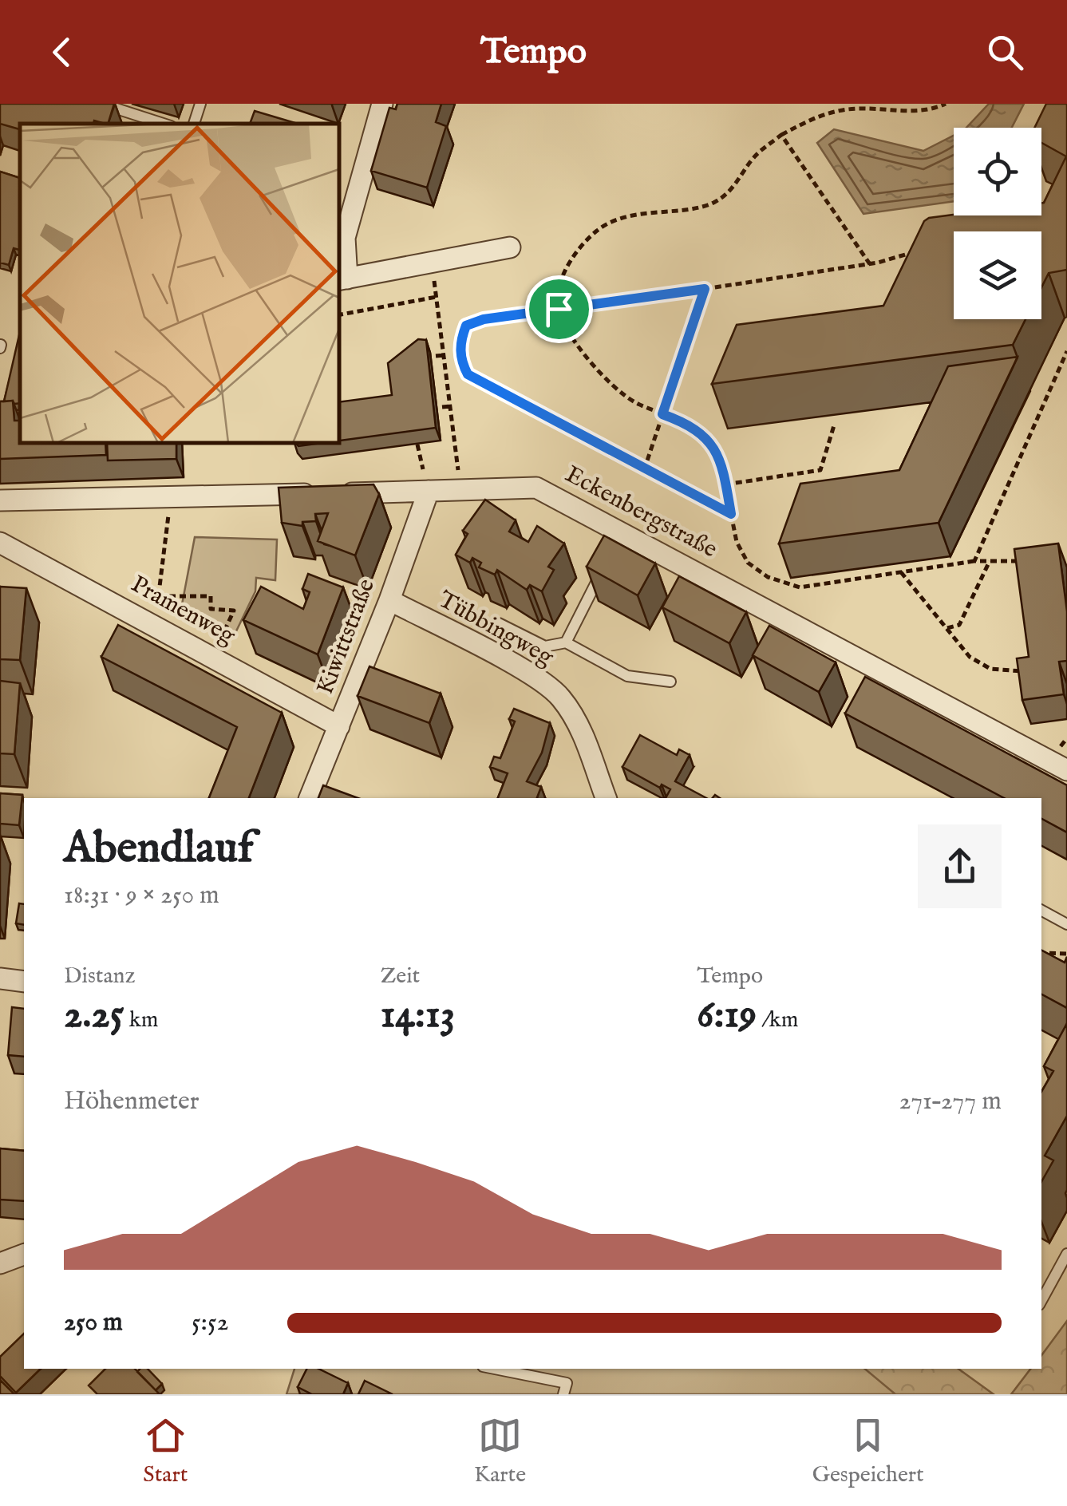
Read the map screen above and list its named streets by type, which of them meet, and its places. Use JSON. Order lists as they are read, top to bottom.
{
  "streets": {
    "street": [
      "Eckenbergstraße",
      "Pramenweg",
      "Tübbingweg",
      "Kiwittstraße"
    ]
  },
  "crossings": [
    ["Eckenbergstraße", "Kiwittstraße"],
    ["Pramenweg", "Kiwittstraße"],
    ["Tübbingweg", "Kiwittstraße"]
  ],
  "page": {
    "header": "Tempo",
    "heading": ["Abendlauf", "18:31 · 9 × 250 m"],
    "stats": [
      ["Distanz", "2.25 km"],
      ["Zeit", "14:13"],
      ["Tempo", "6:19 /km"]
    ],
    "chart": ["Höhenmeter", "271–277 m"],
    "list": [
      {
        "name": "250 m",
        "note": "5:52"
      }
    ],
    "tabs": ["Start", "Karte", "Gespeichert"]
  }
}
